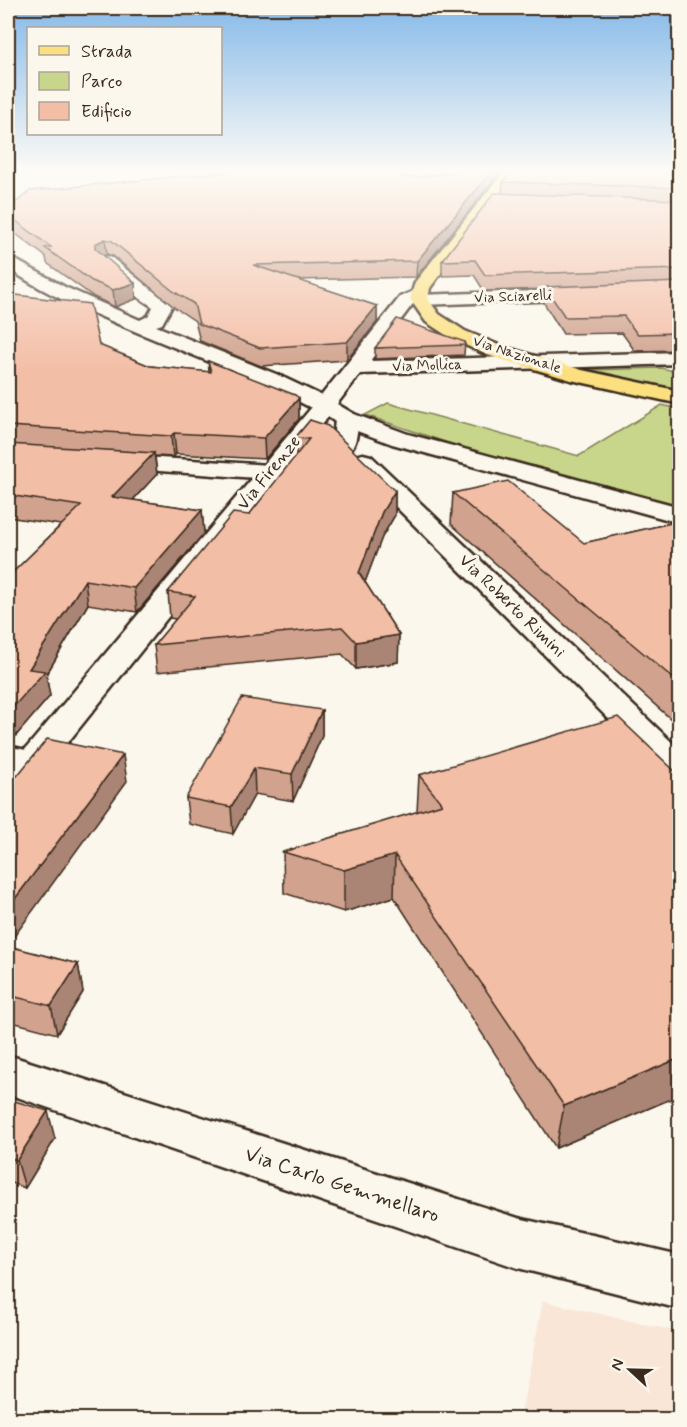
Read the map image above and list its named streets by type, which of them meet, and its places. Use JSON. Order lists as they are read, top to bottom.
{
  "streets": {
    "main road": ["Via Nazionale"],
    "street": [
      "Via Sciarelli",
      "Via Mollica",
      "Via Firenze",
      "Via Roberto Rimini",
      "Via Carlo Gemmellaro"
    ]
  },
  "crossings": [
    ["Via Sciarelli", "Via Nazionale"],
    ["Via Sciarelli", "Via Firenze"],
    ["Via Nazionale", "Via Mollica"],
    ["Via Nazionale", "Via Firenze"],
    ["Via Mollica", "Via Firenze"]
  ],
  "legend": ["Strada", "Parco", "Edificio"],
  "north": "left"
}
